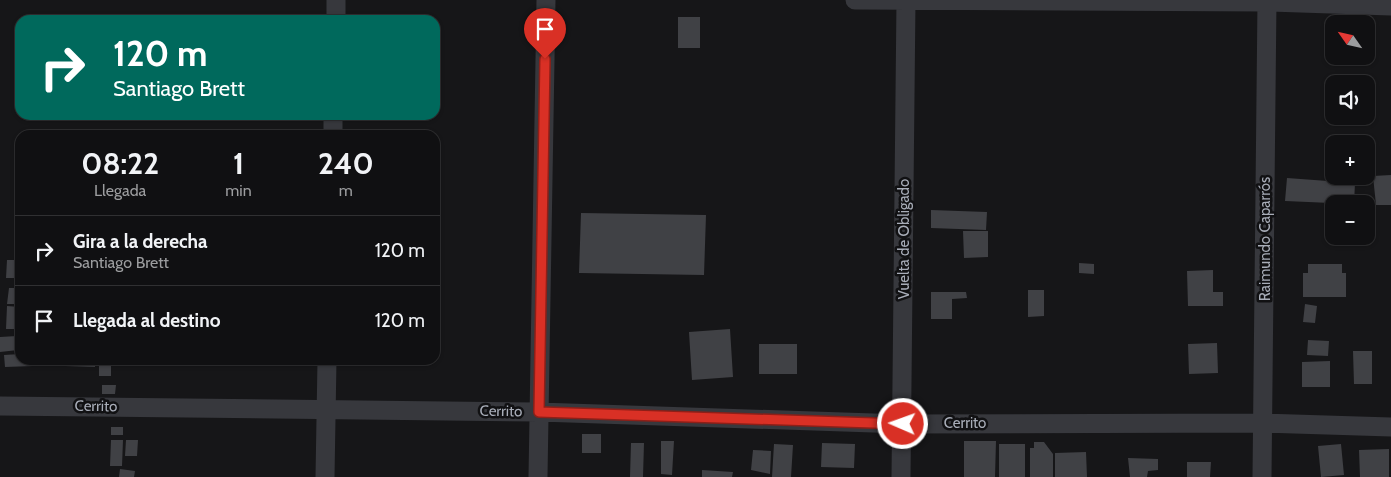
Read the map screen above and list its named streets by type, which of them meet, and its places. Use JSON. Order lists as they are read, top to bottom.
{
  "streets": {
    "street": ["Vuelta de Obligado", "Raimundo Caparrós", "Cerrito"]
  },
  "crossings": [
    ["Vuelta de Obligado", "Cerrito"],
    ["Raimundo Caparrós", "Cerrito"]
  ],
  "north": "top left",
  "page": {
    "map_buttons": ["+", "−"],
    "turn": ["120 m", "Santiago Brett"],
    "eta": [
      "08:22",
      "Llegada",
      "1",
      "min",
      "240",
      "m"
    ],
    "list": [
      {
        "name": "Gira a la derecha",
        "note": "Santiago Brett",
        "value": "120 m"
      },
      {
        "name": "Llegada al destino",
        "value": "120 m"
      }
    ]
  }
}
